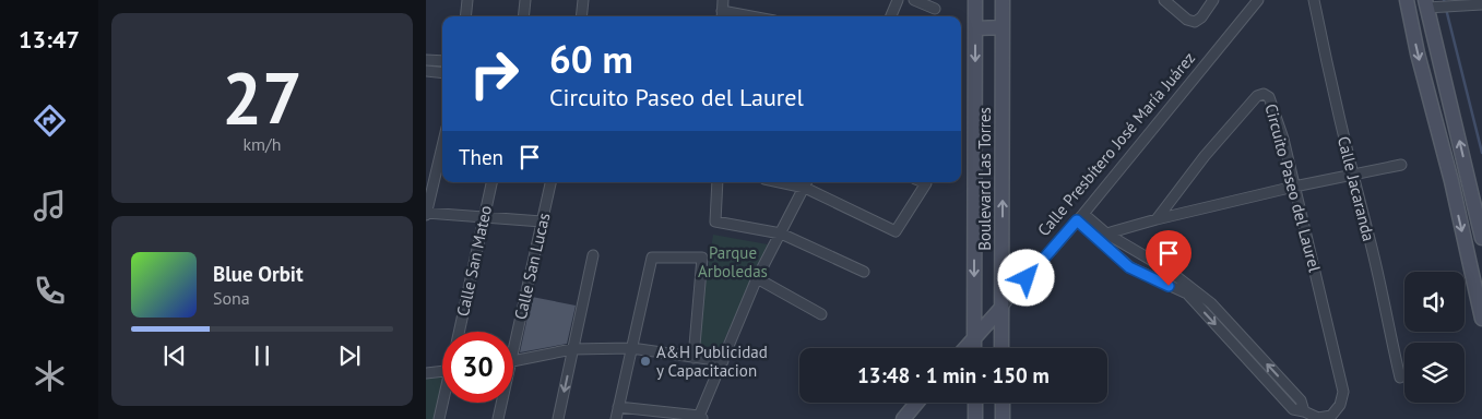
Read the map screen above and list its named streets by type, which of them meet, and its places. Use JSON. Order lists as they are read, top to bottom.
{
  "streets": {
    "street": [
      "Calle Presbítero José María Juárez",
      "Boulevard Las Torres",
      "Circuito Paseo del Laurel",
      "Calle Jacaranda",
      "Calle San Mateo",
      "Calle San Lucas"
    ]
  },
  "crossings": [
    ["Calle Presbítero José María Juárez", "Boulevard Las Torres"],
    ["Calle Presbítero José María Juárez", "Circuito Paseo del Laurel"]
  ],
  "parks": ["Parque Arboledas"],
  "places": ["A&H Publicidad y Capacitacion"],
  "page": {
    "tabs": "13:47",
    "tile": ["27", "km/h"],
    "turn": ["60 m", "Circuito Paseo del Laurel"],
    "then": "Then",
    "song": ["Blue Orbit", "Sona"],
    "limit": "30",
    "trip": "13:48 · 1 min · 150 m"
  }
}
